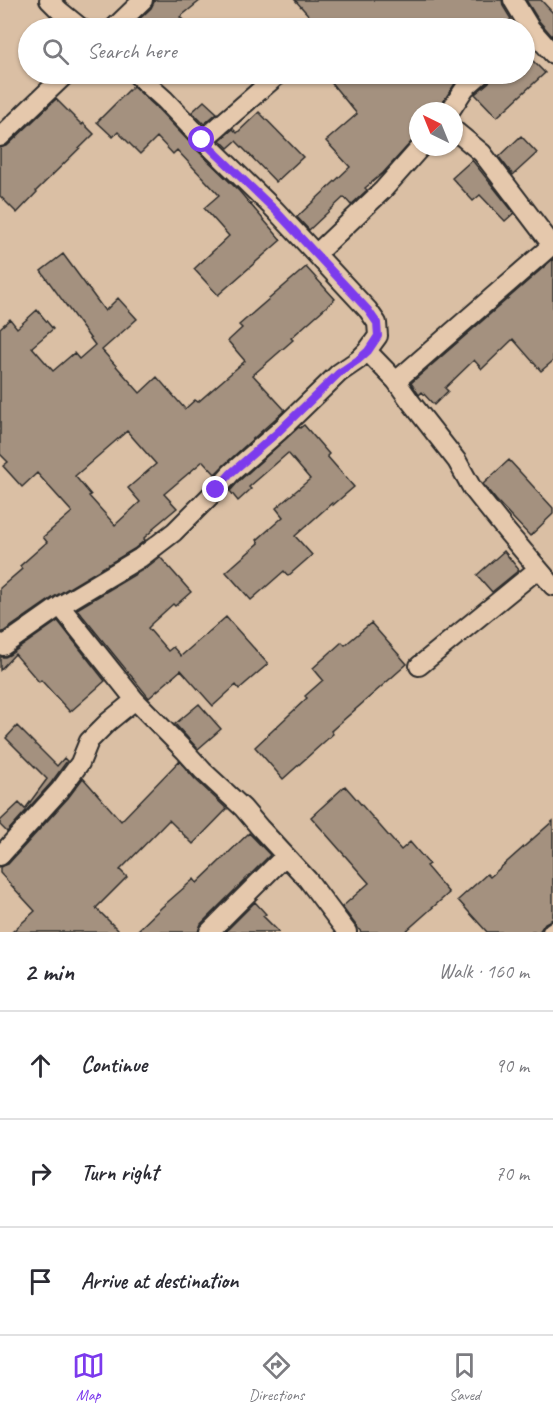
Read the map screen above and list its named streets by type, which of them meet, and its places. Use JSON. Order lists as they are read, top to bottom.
{
  "north": "top left",
  "page": {
    "search": "Search here",
    "heading": ["2 min", "Walk · 160 m"],
    "list": [
      ["Continue", "90 m"],
      ["Turn right", "70 m"],
      "Arrive at destination"
    ],
    "nav": ["Map", "Directions", "Saved"]
  }
}
